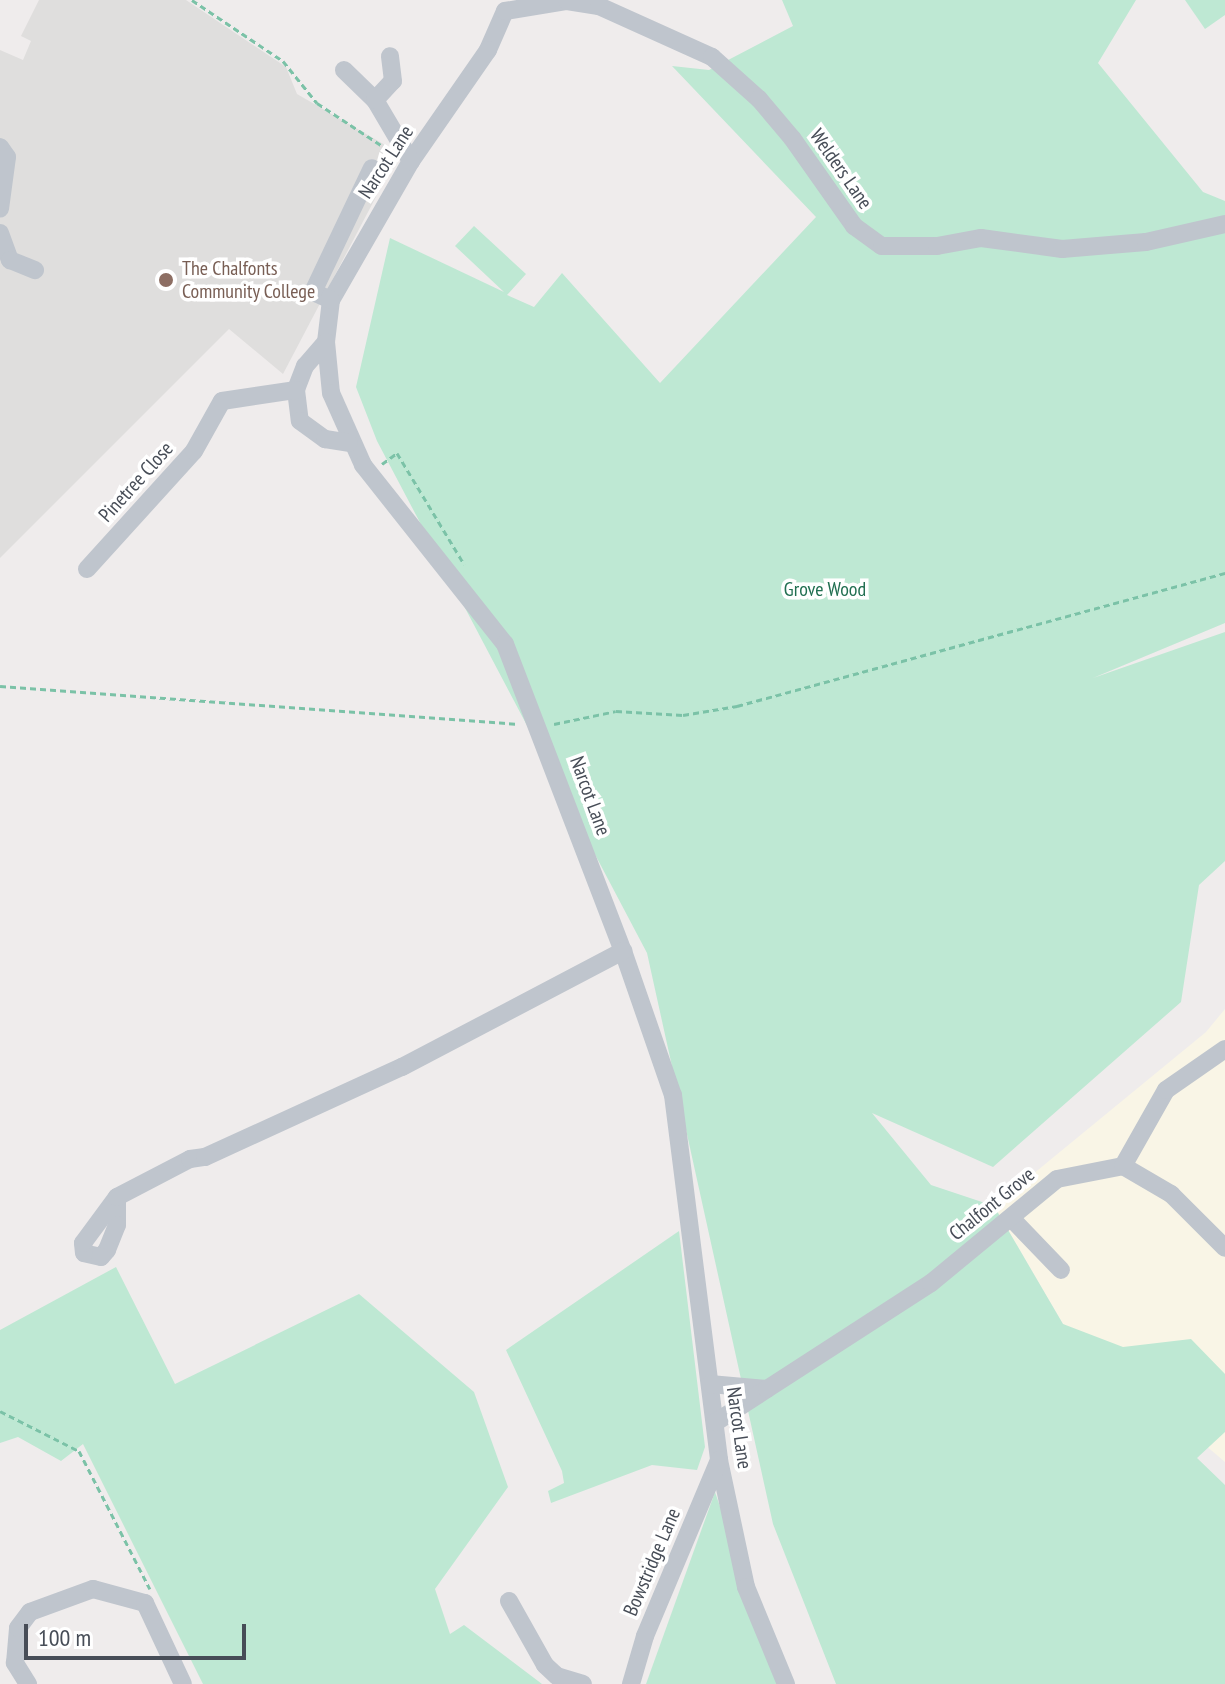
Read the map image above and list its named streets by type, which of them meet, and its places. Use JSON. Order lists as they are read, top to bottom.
{
  "streets": {
    "street": [
      "Narcot Lane",
      "Welders Lane",
      "Pinetree Close",
      "Chalfont Grove",
      "Bowstridge Lane"
    ]
  },
  "crossings": [
    ["Narcot Lane", "Welders Lane"],
    ["Narcot Lane", "Chalfont Grove"],
    ["Narcot Lane", "Bowstridge Lane"]
  ],
  "parks": ["Grove Wood"],
  "places": ["The Chalfonts Community College"],
  "scale_bar": "100 m"
}
